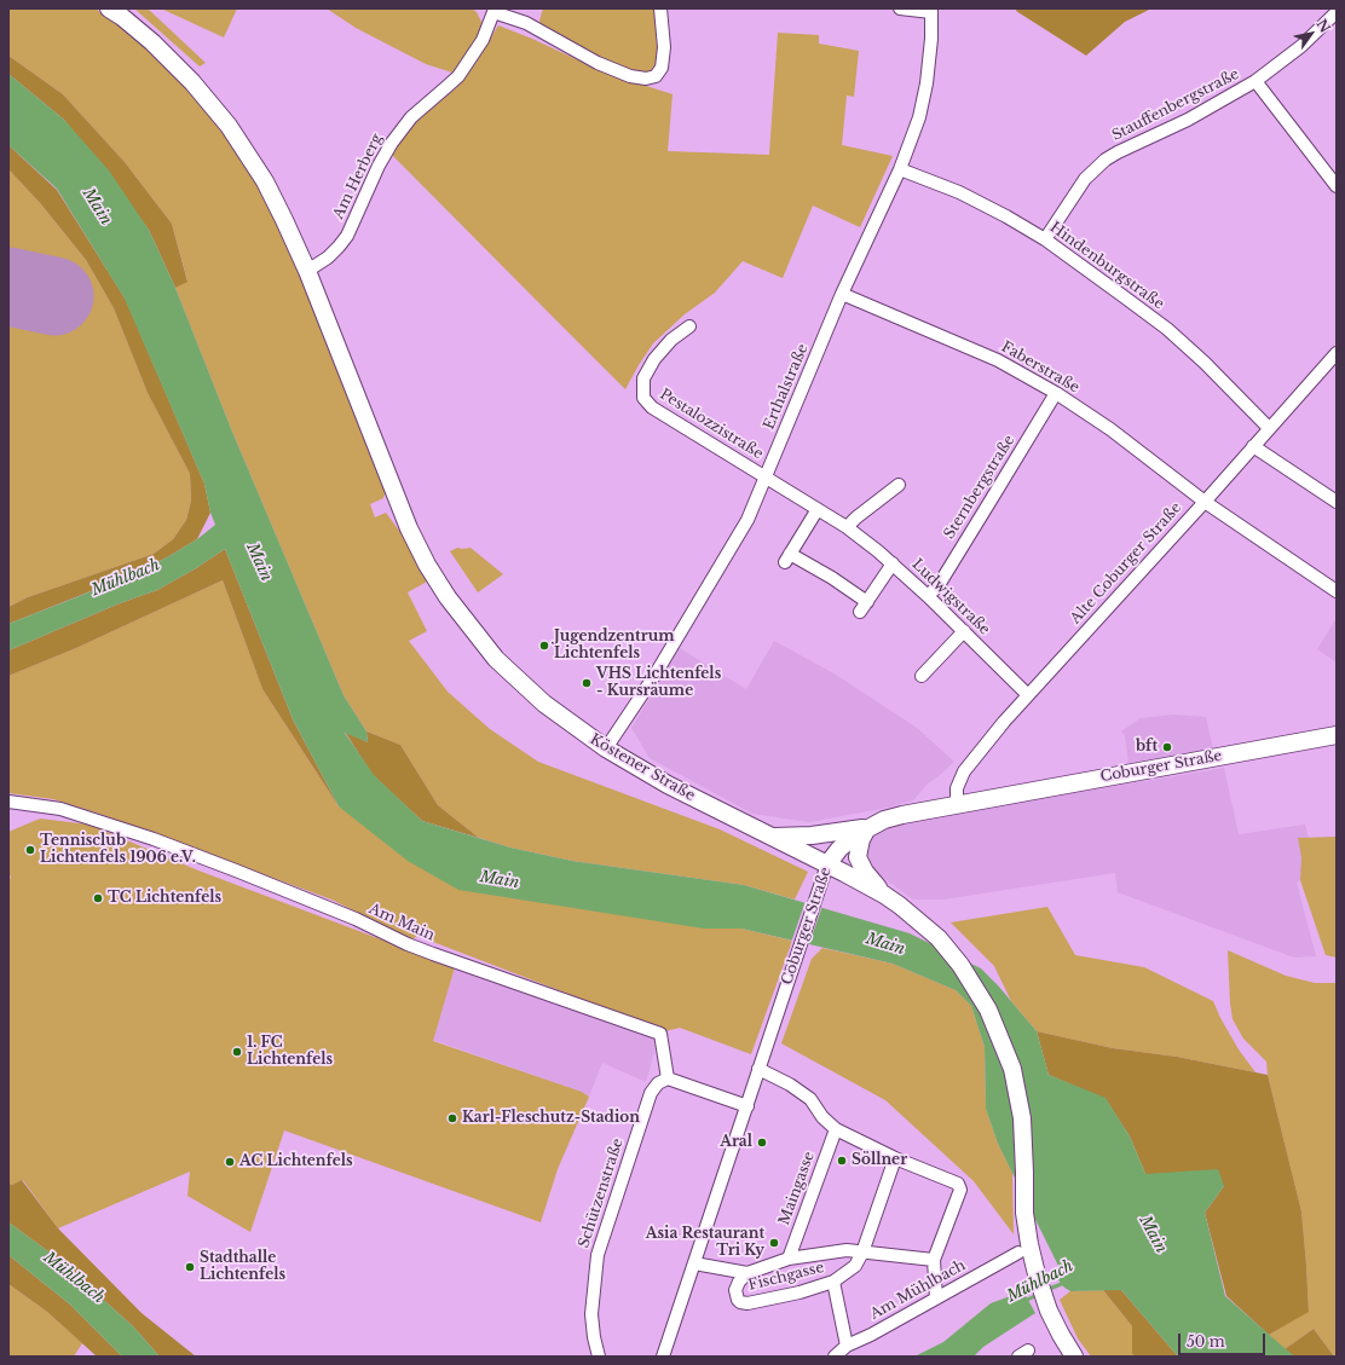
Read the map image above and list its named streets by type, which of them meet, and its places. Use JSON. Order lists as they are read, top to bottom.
{
  "streets": {
    "street": [
      "Stauffenbergstraße",
      "Am Herberg",
      "Hindenburgstraße",
      "Faberstraße",
      "Erthalstraße",
      "Pestalozzistraße",
      "Sternbergstraße",
      "Alte Coburger Straße",
      "Ludwigstraße",
      "Coburger Straße",
      "Köstener Straße",
      "Am Main",
      "Maingasse",
      "Schützenstraße",
      "Fischgasse",
      "Am Mühlbach"
    ]
  },
  "crossings": [
    ["Stauffenbergstraße", "Hindenburgstraße"],
    ["Am Herberg", "Köstener Straße"],
    ["Hindenburgstraße", "Erthalstraße"],
    ["Hindenburgstraße", "Alte Coburger Straße"],
    ["Faberstraße", "Erthalstraße"],
    ["Faberstraße", "Sternbergstraße"],
    ["Faberstraße", "Alte Coburger Straße"],
    ["Erthalstraße", "Pestalozzistraße"],
    ["Erthalstraße", "Ludwigstraße"],
    ["Erthalstraße", "Köstener Straße"],
    ["Pestalozzistraße", "Ludwigstraße"],
    ["Sternbergstraße", "Ludwigstraße"],
    ["Alte Coburger Straße", "Ludwigstraße"],
    ["Alte Coburger Straße", "Coburger Straße"],
    ["Coburger Straße", "Köstener Straße"],
    ["Coburger Straße", "Fischgasse"],
    ["Am Main", "Schützenstraße"],
    ["Maingasse", "Fischgasse"]
  ],
  "water": ["Main", "Mühlbach"],
  "places": [
    "Jugendzentrum Lichtenfels",
    "VHS Lichtenfels - Kursräume",
    "bft",
    "Tennisclub Lichtenfels 1906 e.V.",
    "TC Lichtenfels",
    "1. FC Lichtenfels",
    "Karl-Fleschutz-Stadion",
    "Aral",
    "Söllner",
    "AC Lichtenfels",
    "Asia Restaurant Tri Ky",
    "Stadthalle Lichtenfels"
  ],
  "scale_bar": "50 m",
  "north": "top right"
}
